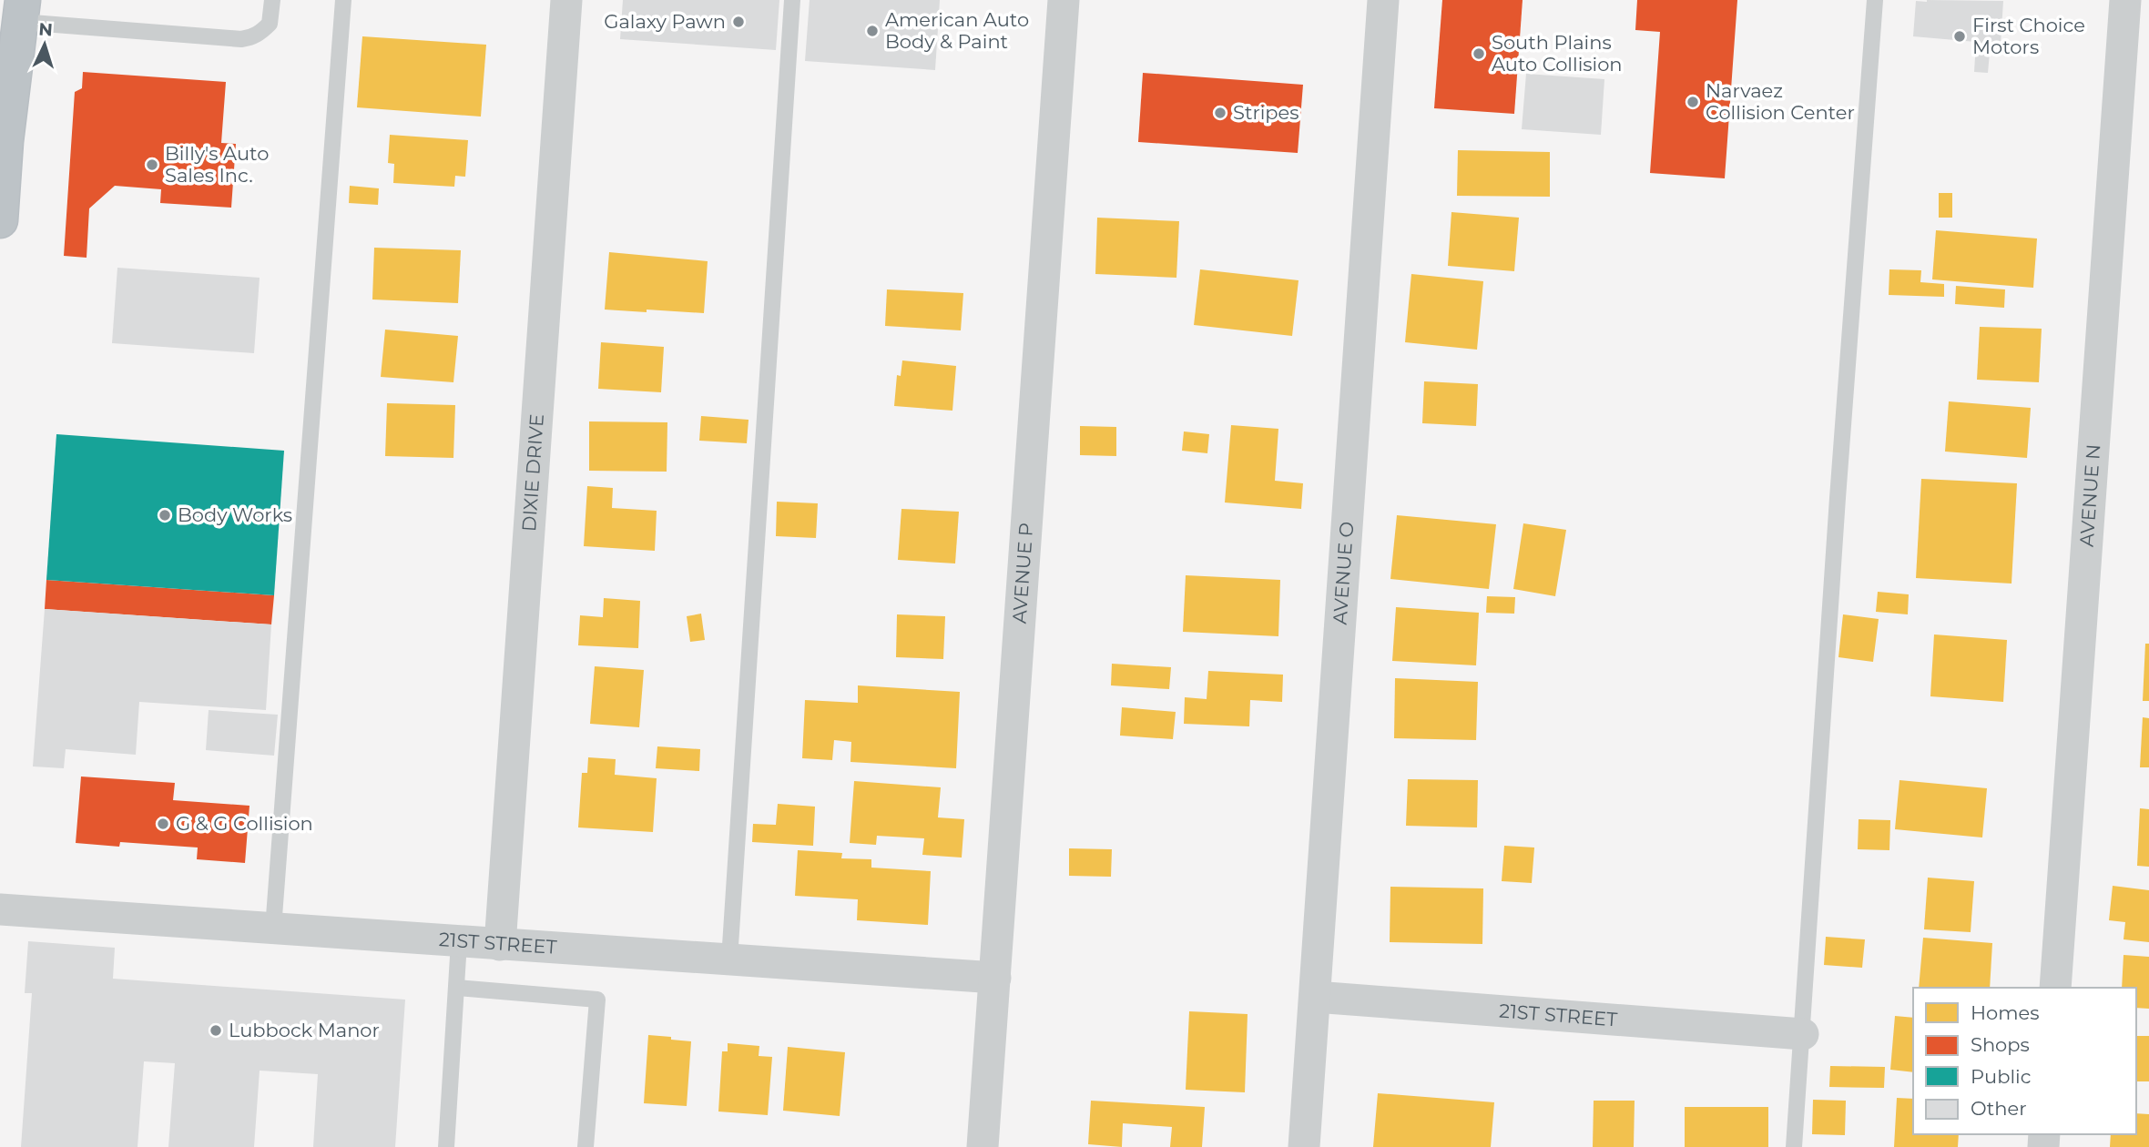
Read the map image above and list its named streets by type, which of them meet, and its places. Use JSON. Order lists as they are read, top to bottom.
{
  "streets": {
    "street": [
      "DIXIE DRIVE",
      "AVENUE N",
      "AVENUE P",
      "AVENUE O",
      "21ST STREET"
    ]
  },
  "crossings": [
    ["DIXIE DRIVE", "21ST STREET"],
    ["AVENUE P", "21ST STREET"],
    ["AVENUE O", "21ST STREET"]
  ],
  "places": [
    "Galaxy Pawn",
    "American Auto Body & Paint",
    "First Choice Motors",
    "South Plains Auto Collision",
    "Narvaez Collision Center",
    "Stripes",
    "Billy's Auto Sales Inc.",
    "Body Works",
    "G & G Collision",
    "Lubbock Manor"
  ],
  "legend": [
    "Homes",
    "Shops",
    "Public",
    "Other"
  ],
  "north": "top"
}
